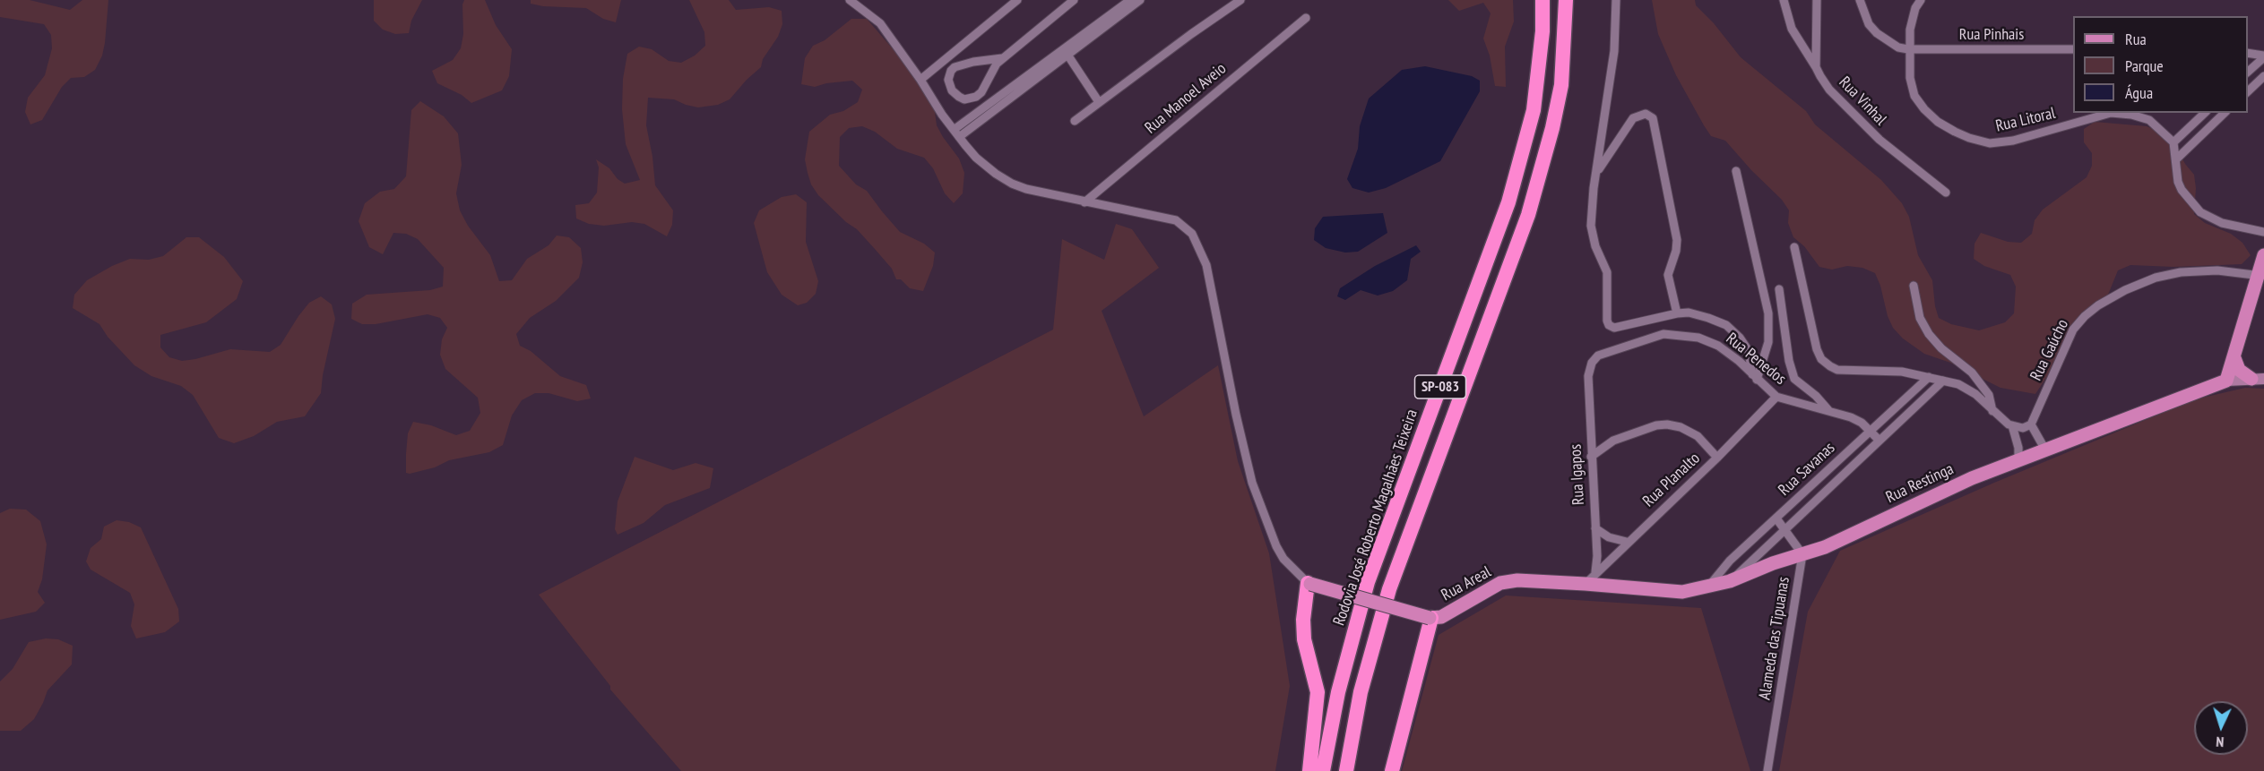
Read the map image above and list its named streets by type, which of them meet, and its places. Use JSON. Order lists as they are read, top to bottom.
{
  "streets": {
    "highway": ["SP-083", "Rodovia José Roberto Magalhães Teixeira"],
    "main road": ["Rua Restinga", "Rua Areal"],
    "street": [
      "Rua Pinhais",
      "Rua Manoel Aveio",
      "Rua Vinhal",
      "Rua Litoral",
      "Rua Gaúcho",
      "Rua Penedos",
      "Rua Savanas",
      "Rua Igapos",
      "Rua Planalto",
      "Alameda das Tipuanas"
    ]
  },
  "crossings": [
    ["Rua Pinhais", "Rua Litoral"],
    ["Rua Penedos", "Rua Savanas"],
    ["Rua Penedos", "Rua Igapos"],
    ["Rua Penedos", "Rua Planalto"],
    ["Rua Savanas", "Rua Restinga"],
    ["Rua Igapos", "Rua Planalto"],
    ["Rua Planalto", "Rua Restinga"],
    ["Rua Planalto", "Rua Areal"],
    ["Rua Restinga", "Rua Areal"],
    ["Rua Restinga", "Alameda das Tipuanas"]
  ],
  "legend": ["Rua", "Parque", "Água"],
  "north": "bottom"
}
